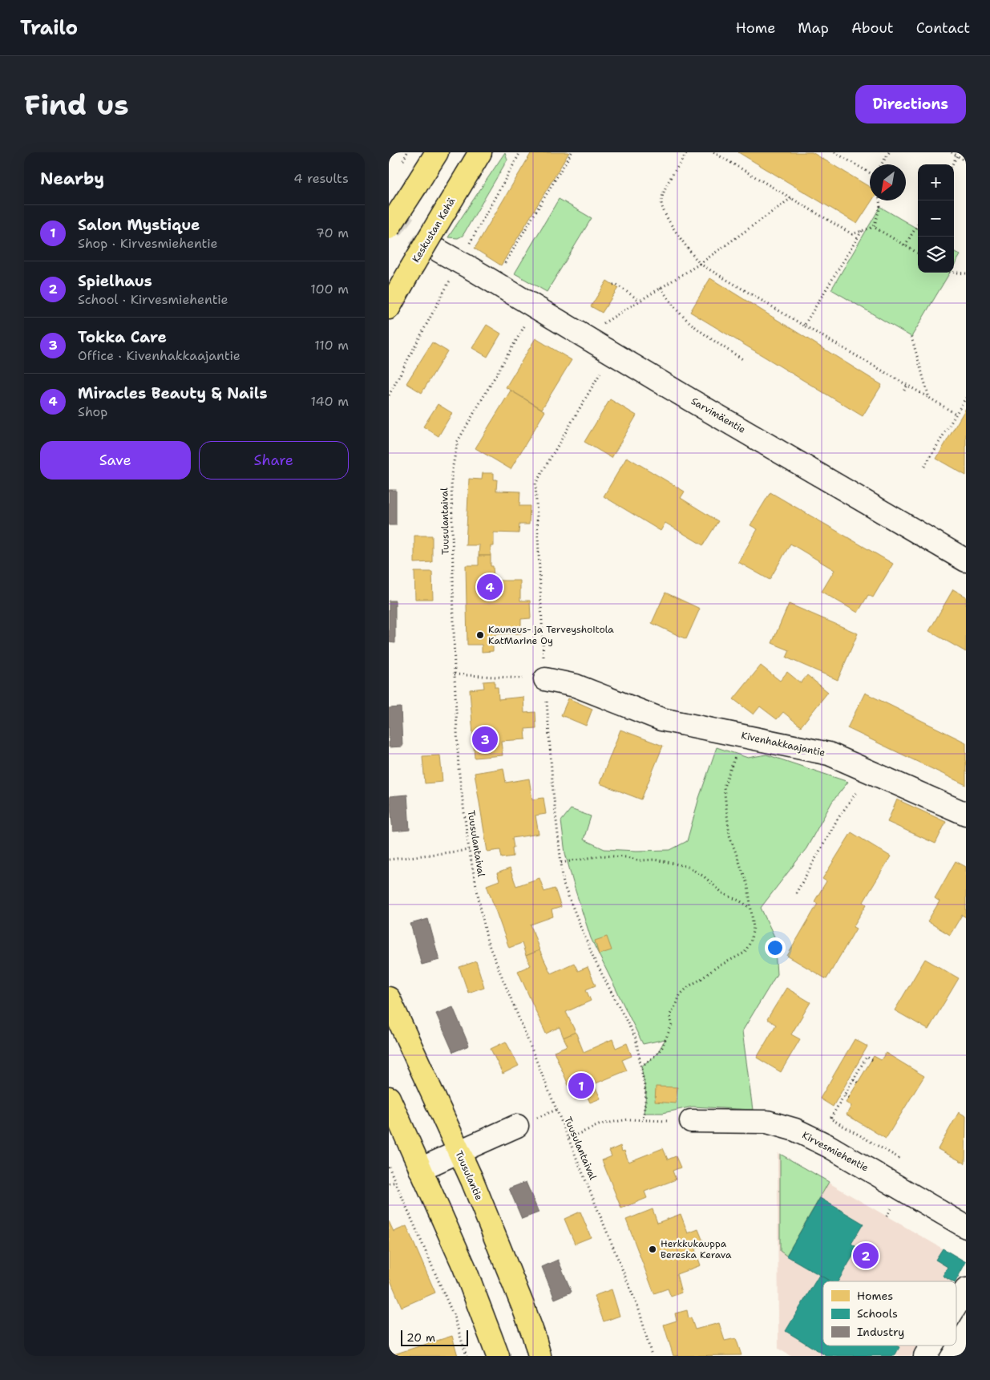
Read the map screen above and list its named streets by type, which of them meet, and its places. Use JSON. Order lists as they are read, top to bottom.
{
  "streets": {
    "main road": ["Keskustan Kehä", "Tuusulantie"],
    "street": ["Sarvimäentie", "Kivenhakkaajantie", "Kirvesmiehentie"],
    "path": ["Tuusulantaival"]
  },
  "places": ["Kauneus- ja Terveyshoitola KatMarine Oy", "Herkkukauppa Bereska Kerava"],
  "legend": ["Homes", "Schools", "Industry"],
  "scale_bar": "20 m",
  "north": "bottom left",
  "page": {
    "header": "Trailo",
    "nav": [
      "Home",
      "Map",
      "About",
      "Contact"
    ],
    "buttons": [
      "Directions",
      ["Save", "Share"]
    ],
    "title": "Find us",
    "heading": ["Nearby", "4 results"],
    "map_buttons": ["+", "−"],
    "list": [
      {
        "mark": "1",
        "name": "Salon Mystique",
        "note": "Shop · Kirvesmiehentie",
        "value": "70 m"
      },
      {
        "mark": "2",
        "name": "Spielhaus",
        "note": "School · Kirvesmiehentie",
        "value": "100 m"
      },
      {
        "mark": "3",
        "name": "Tokka Care",
        "note": "Office · Kivenhakkaajantie",
        "value": "110 m"
      },
      {
        "mark": "4",
        "name": "Miracles Beauty & Nails",
        "note": "Shop",
        "value": "140 m"
      }
    ],
    "pins": [
      "4",
      "3",
      "1",
      "2"
    ],
    "scale": "20 m"
  }
}
